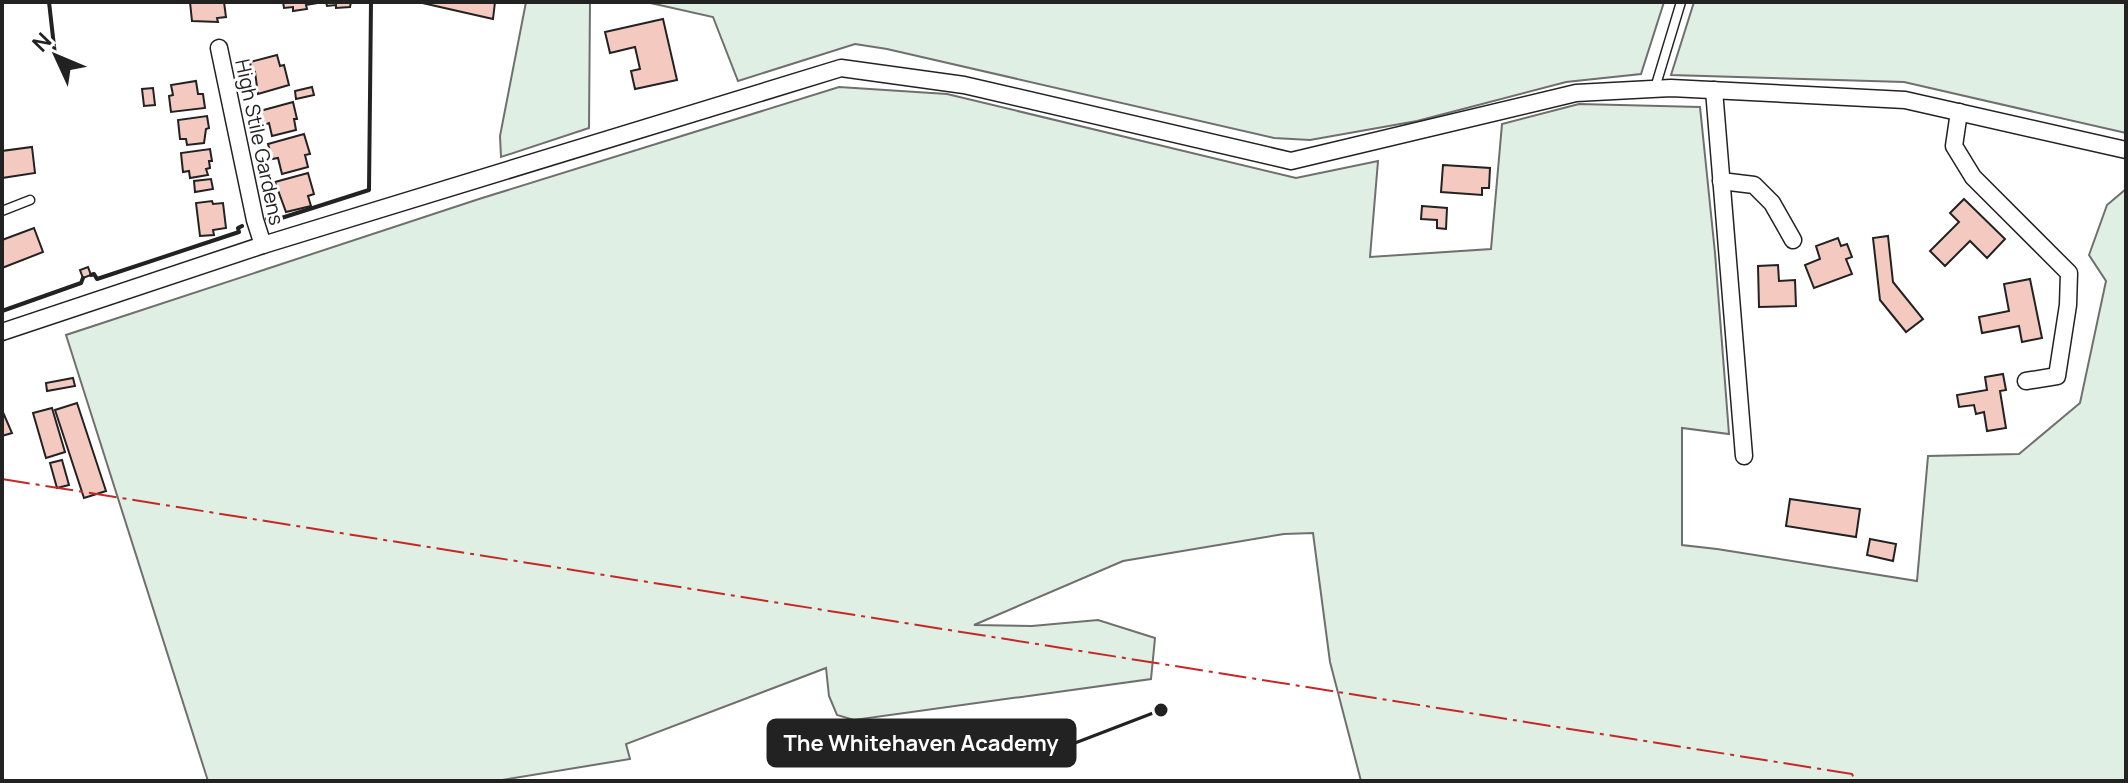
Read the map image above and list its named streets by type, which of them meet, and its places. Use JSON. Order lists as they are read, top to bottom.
{
  "streets": {
    "street": ["High Stile Gardens"]
  },
  "places": ["The Whitehaven Academy"],
  "north": "top left"
}
